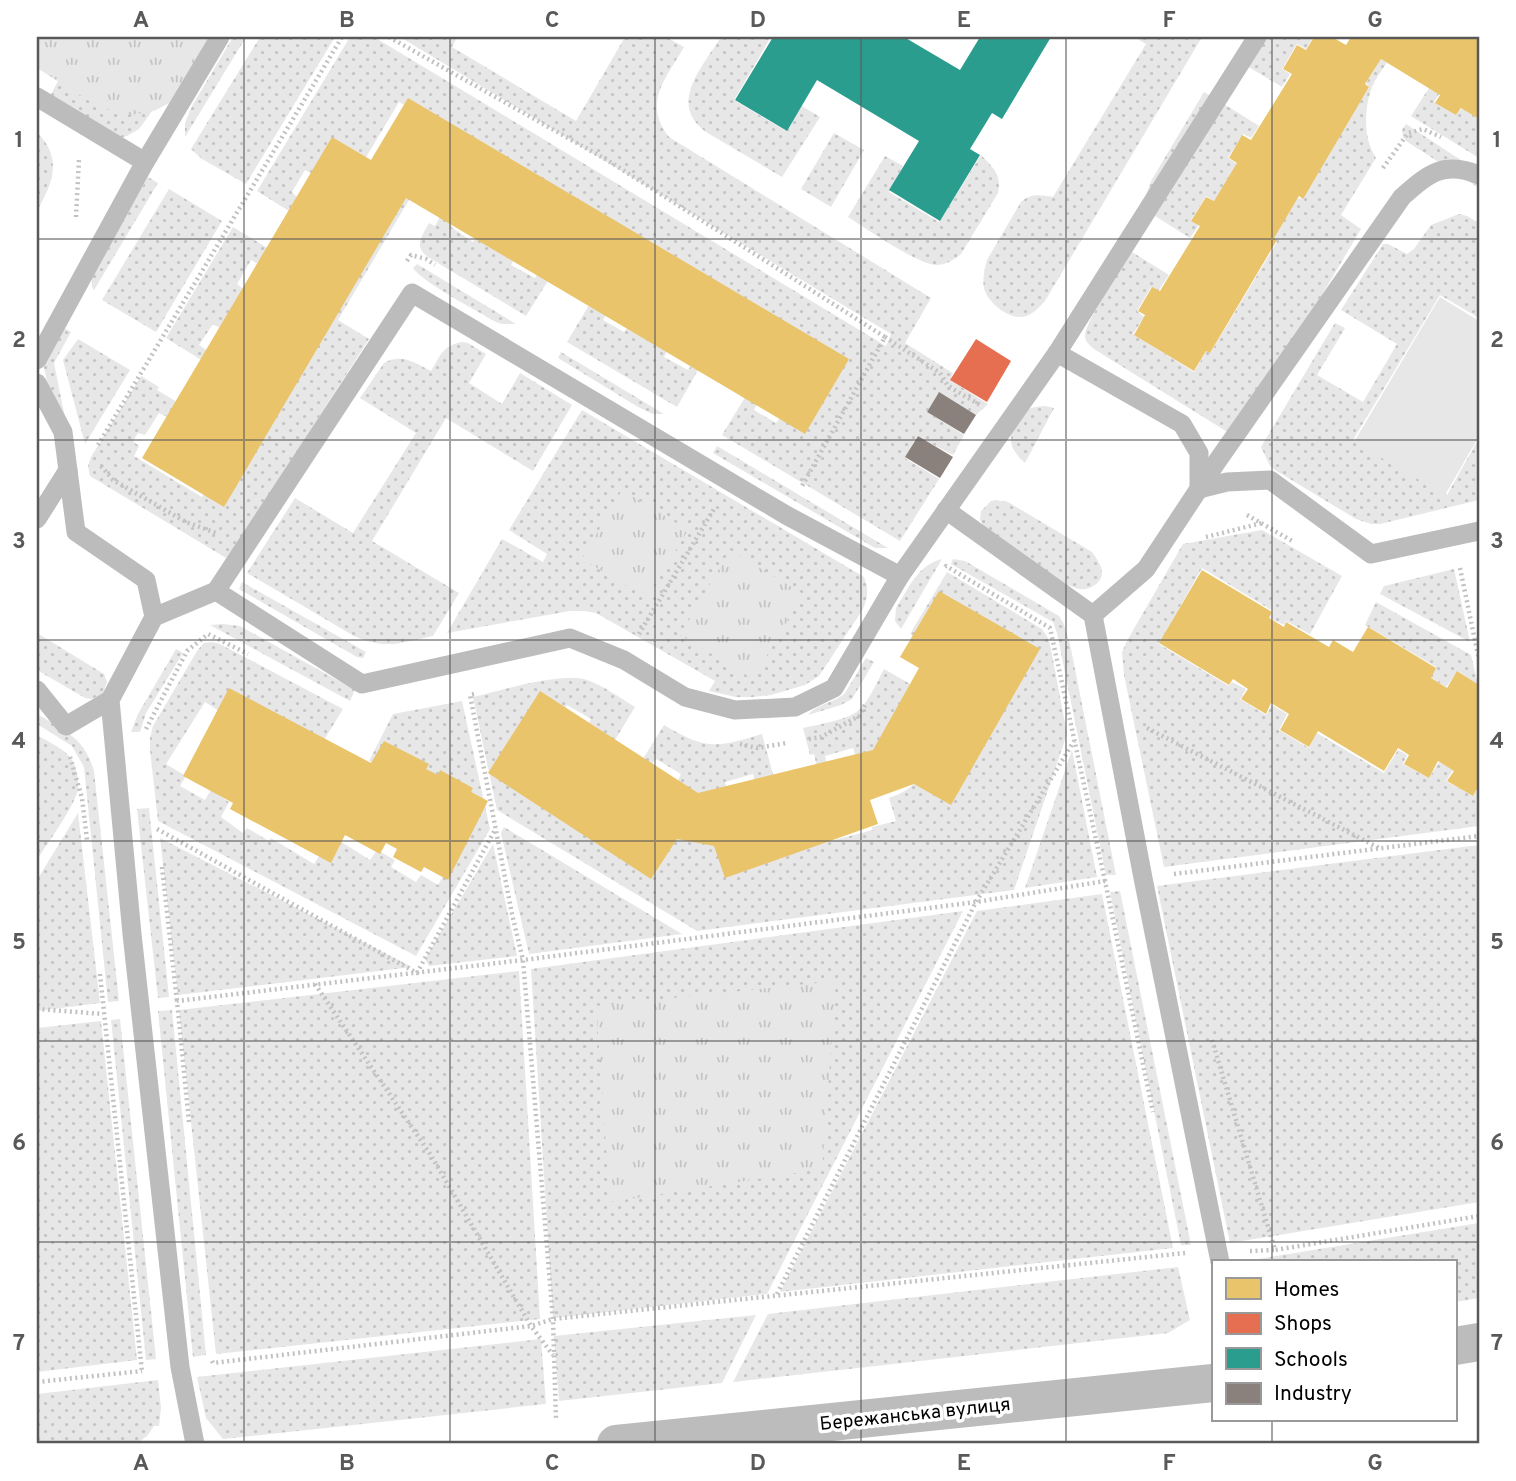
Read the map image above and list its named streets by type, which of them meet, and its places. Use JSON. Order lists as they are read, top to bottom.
{
  "streets": {
    "street": ["Бережанська вулиця"]
  },
  "legend": [
    "Homes",
    "Shops",
    "Schools",
    "Industry"
  ],
  "grid": {
    "columns": [
      "A",
      "B",
      "C",
      "D",
      "E",
      "F",
      "G"
    ],
    "rows": [
      "1",
      "2",
      "3",
      "4",
      "5",
      "6",
      "7"
    ]
  }
}
